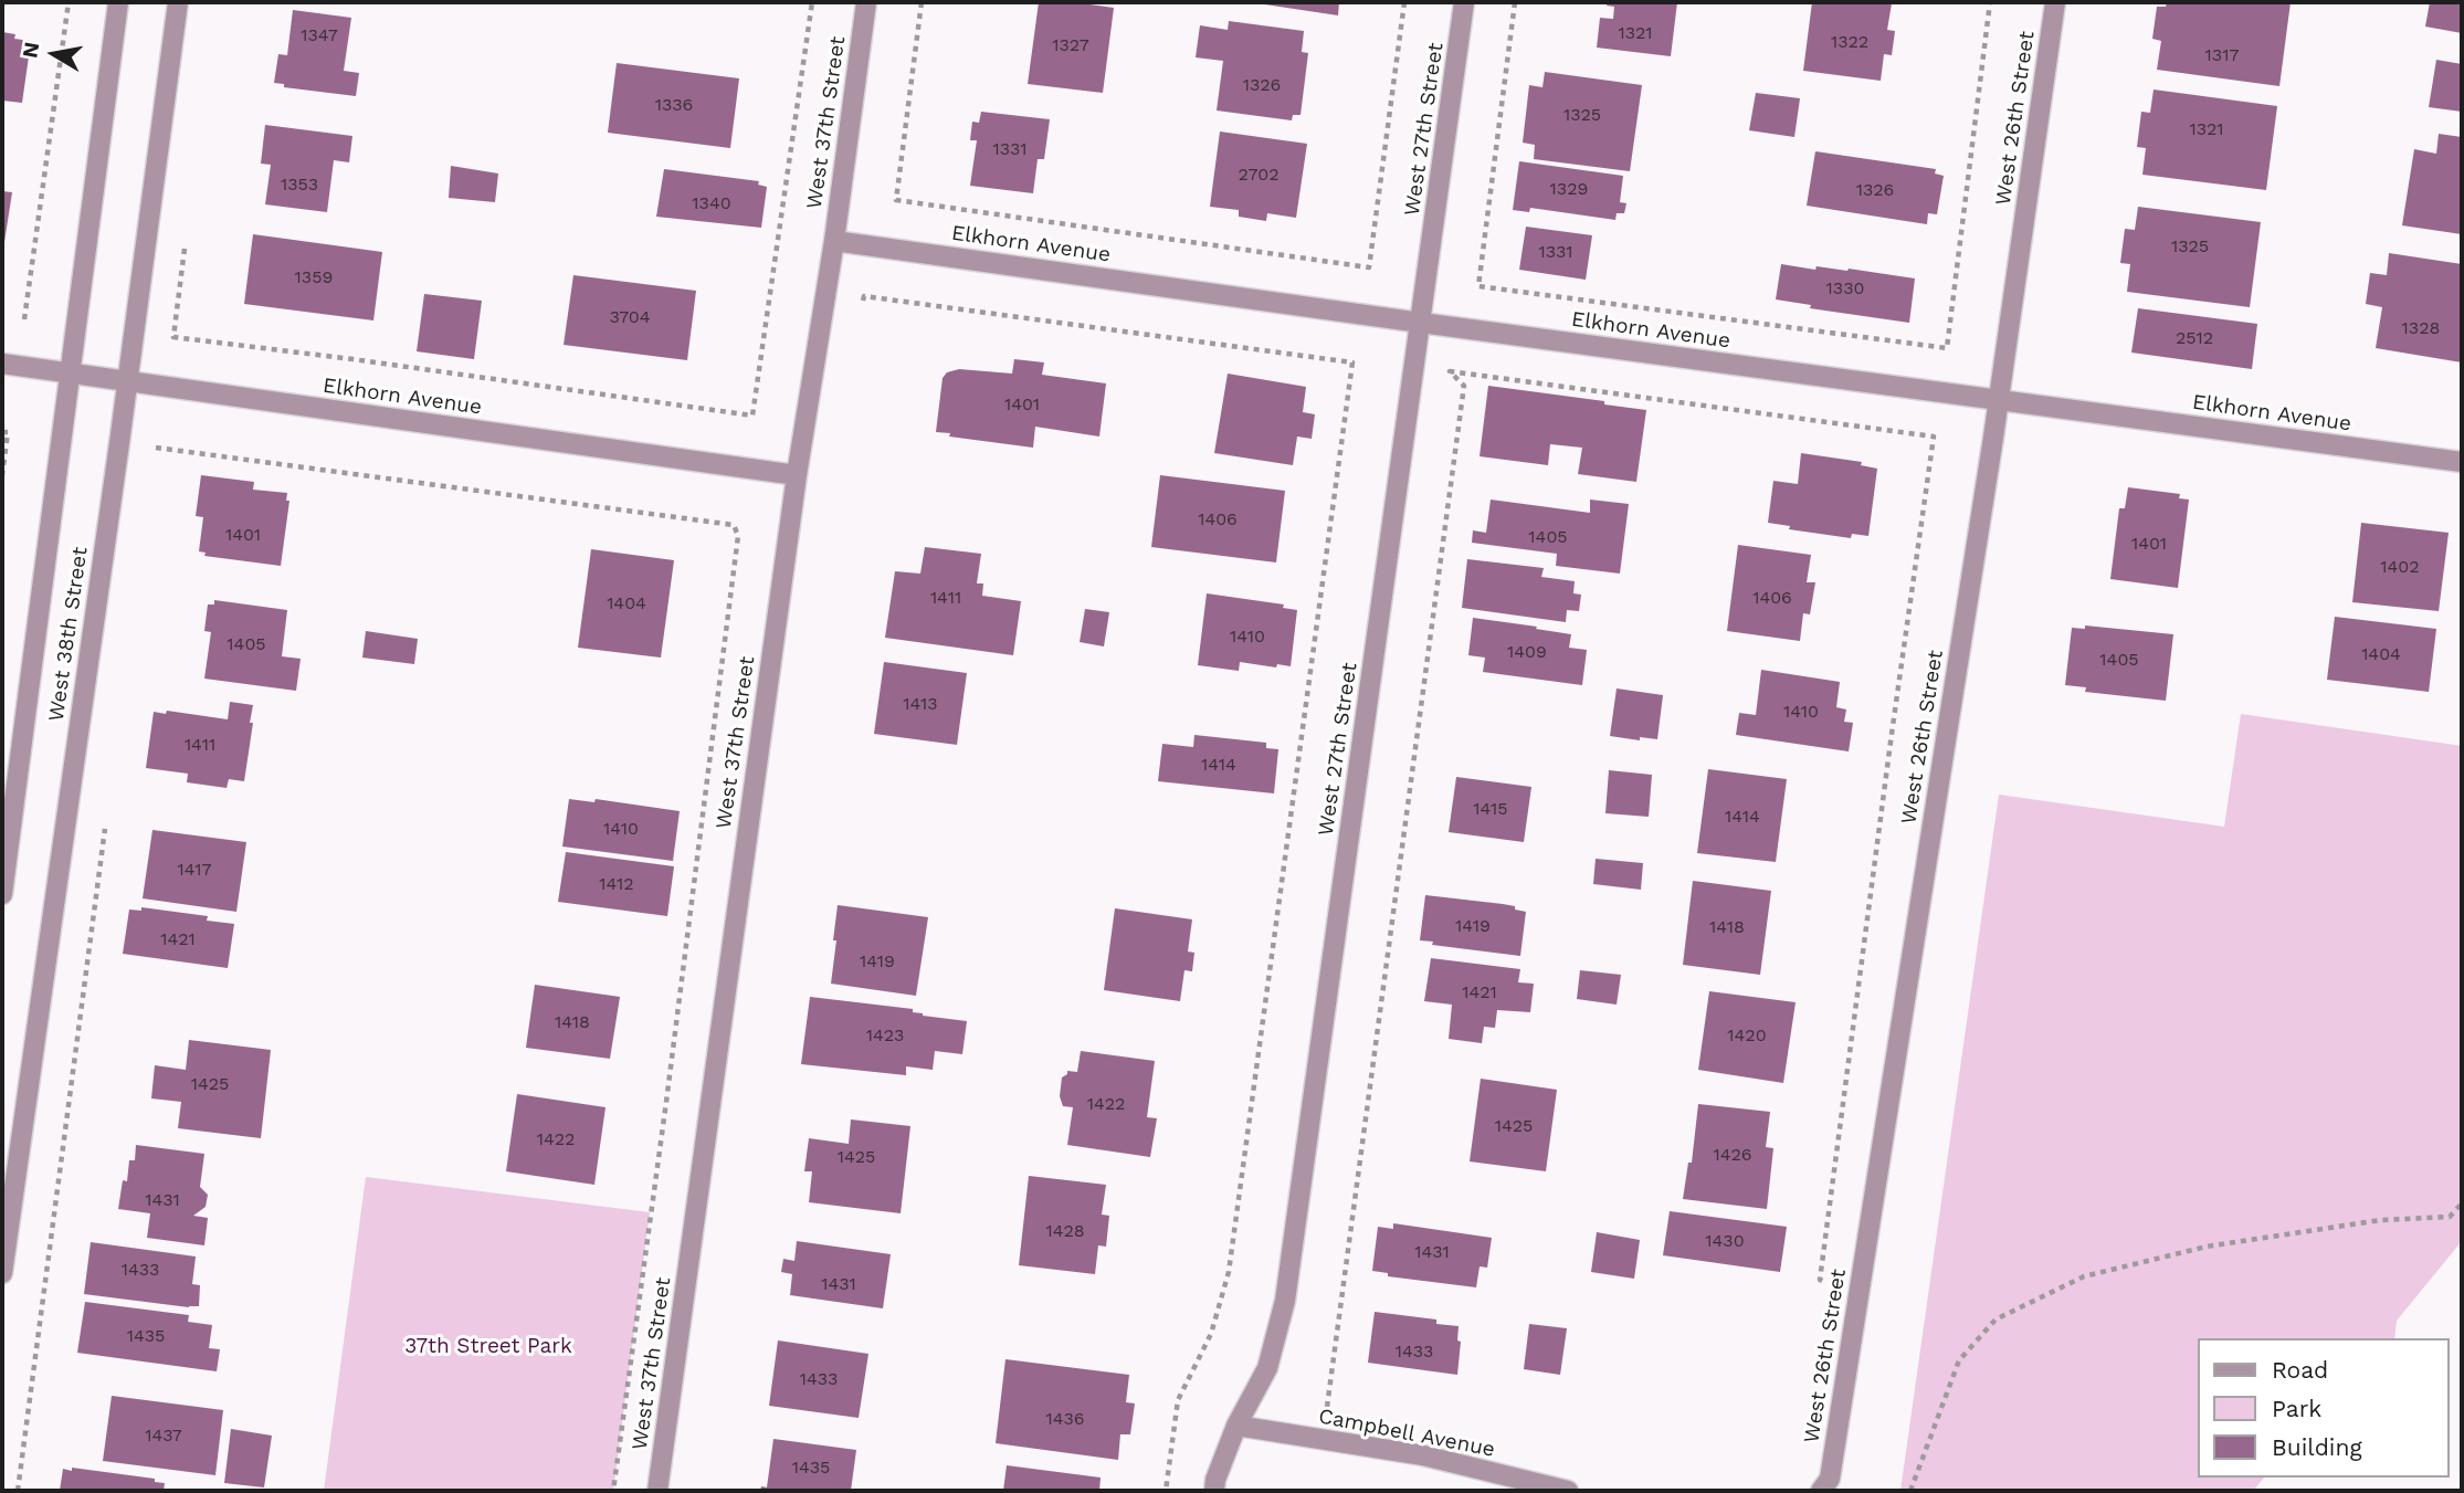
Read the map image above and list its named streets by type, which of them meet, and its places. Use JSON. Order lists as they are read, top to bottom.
{
  "streets": {
    "street": [
      "West 26th Street",
      "West 37th Street",
      "West 27th Street",
      "Elkhorn Avenue",
      "West 38th Street",
      "Campbell Avenue"
    ]
  },
  "crossings": [
    ["West 26th Street", "Elkhorn Avenue"],
    ["West 37th Street", "Elkhorn Avenue"],
    ["West 27th Street", "Elkhorn Avenue"],
    ["West 27th Street", "Campbell Avenue"],
    ["Elkhorn Avenue", "West 38th Street"]
  ],
  "parks": ["37th Street Park"],
  "house_numbers": [
    "1321",
    "1347",
    "1322",
    "1327",
    "1317",
    "1326",
    "1336",
    "1325",
    "1321",
    "1331",
    "2702",
    "1353",
    "1329",
    "1326",
    "1340",
    "1325",
    "1331",
    "1359",
    "1330",
    "3704",
    "1328",
    "2512",
    "1401",
    "1406",
    "1401",
    "1405",
    "1401",
    "1402",
    "1411",
    "1406",
    "1404",
    "1410",
    "1405",
    "1409",
    "1404",
    "1405",
    "1413",
    "1410",
    "1411",
    "1414",
    "1415",
    "1414",
    "1410",
    "1417",
    "1412",
    "1419",
    "1418",
    "1421",
    "1419",
    "1421",
    "1418",
    "1423",
    "1420",
    "1425",
    "1422",
    "1425",
    "1422",
    "1426",
    "1425",
    "1431",
    "1428",
    "1430",
    "1431",
    "1433",
    "1431",
    "1435",
    "1433",
    "1433",
    "1436",
    "1437",
    "1435"
  ],
  "legend": ["Road", "Park", "Building"],
  "north": "left"
}
